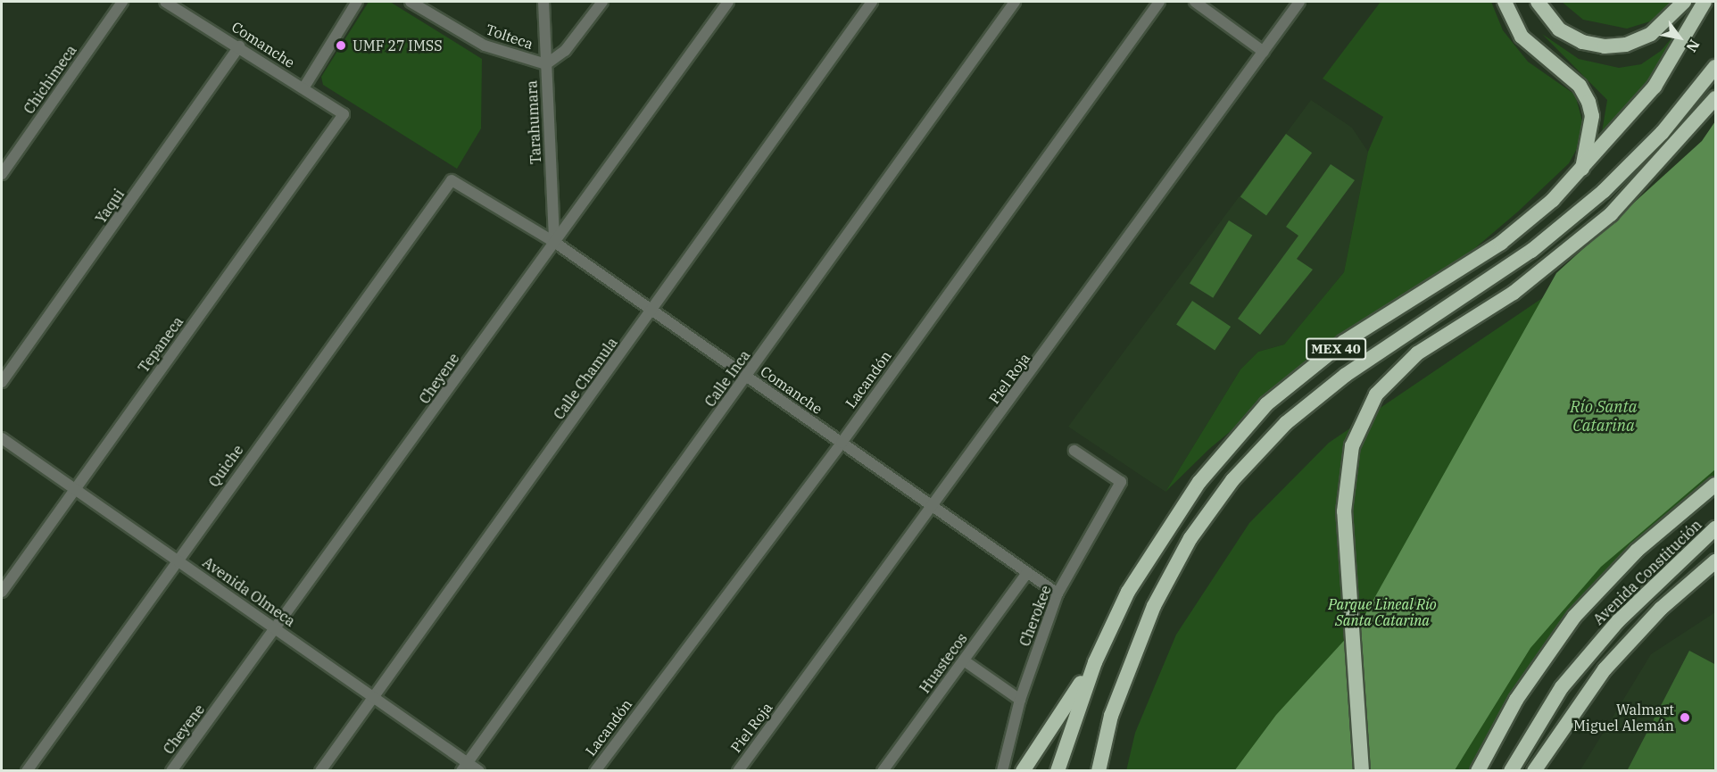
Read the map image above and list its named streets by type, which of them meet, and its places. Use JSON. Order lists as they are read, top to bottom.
{
  "streets": {
    "highway": ["MEX 40", "Avenida Constitución"],
    "street": [
      "Tolteca",
      "Comanche",
      "Chichimeca",
      "Tarahumara",
      "Yaqui",
      "Tepaneca",
      "Cheyene",
      "Calle Chamula",
      "Calle Inca",
      "Piel Roja",
      "Lacandón",
      "Quiche",
      "Avenida Olmeca",
      "Cherokee",
      "Huastecos"
    ]
  },
  "crossings": [
    ["Tolteca", "Tarahumara"],
    ["Comanche", "Tarahumara"],
    ["Comanche", "Yaqui"],
    ["Comanche", "Tepaneca"],
    ["Comanche", "Cheyene"],
    ["Comanche", "Calle Chamula"],
    ["Comanche", "Calle Inca"],
    ["Comanche", "Piel Roja"],
    ["Comanche", "Lacandón"],
    ["Comanche", "Quiche"],
    ["Comanche", "Cherokee"],
    ["Comanche", "Huastecos"],
    ["Tarahumara", "Cheyene"],
    ["Tepaneca", "Avenida Olmeca"],
    ["Cheyene", "Avenida Olmeca"],
    ["Calle Chamula", "Avenida Olmeca"],
    ["Calle Inca", "Avenida Olmeca"],
    ["Quiche", "Avenida Olmeca"]
  ],
  "water": ["Río Santa Catarina"],
  "parks": ["Parque Lineal Río Santa Catarina"],
  "places": ["UMF 27 IMSS", "Walmart Miguel Alemán"],
  "north": "bottom right"
}
